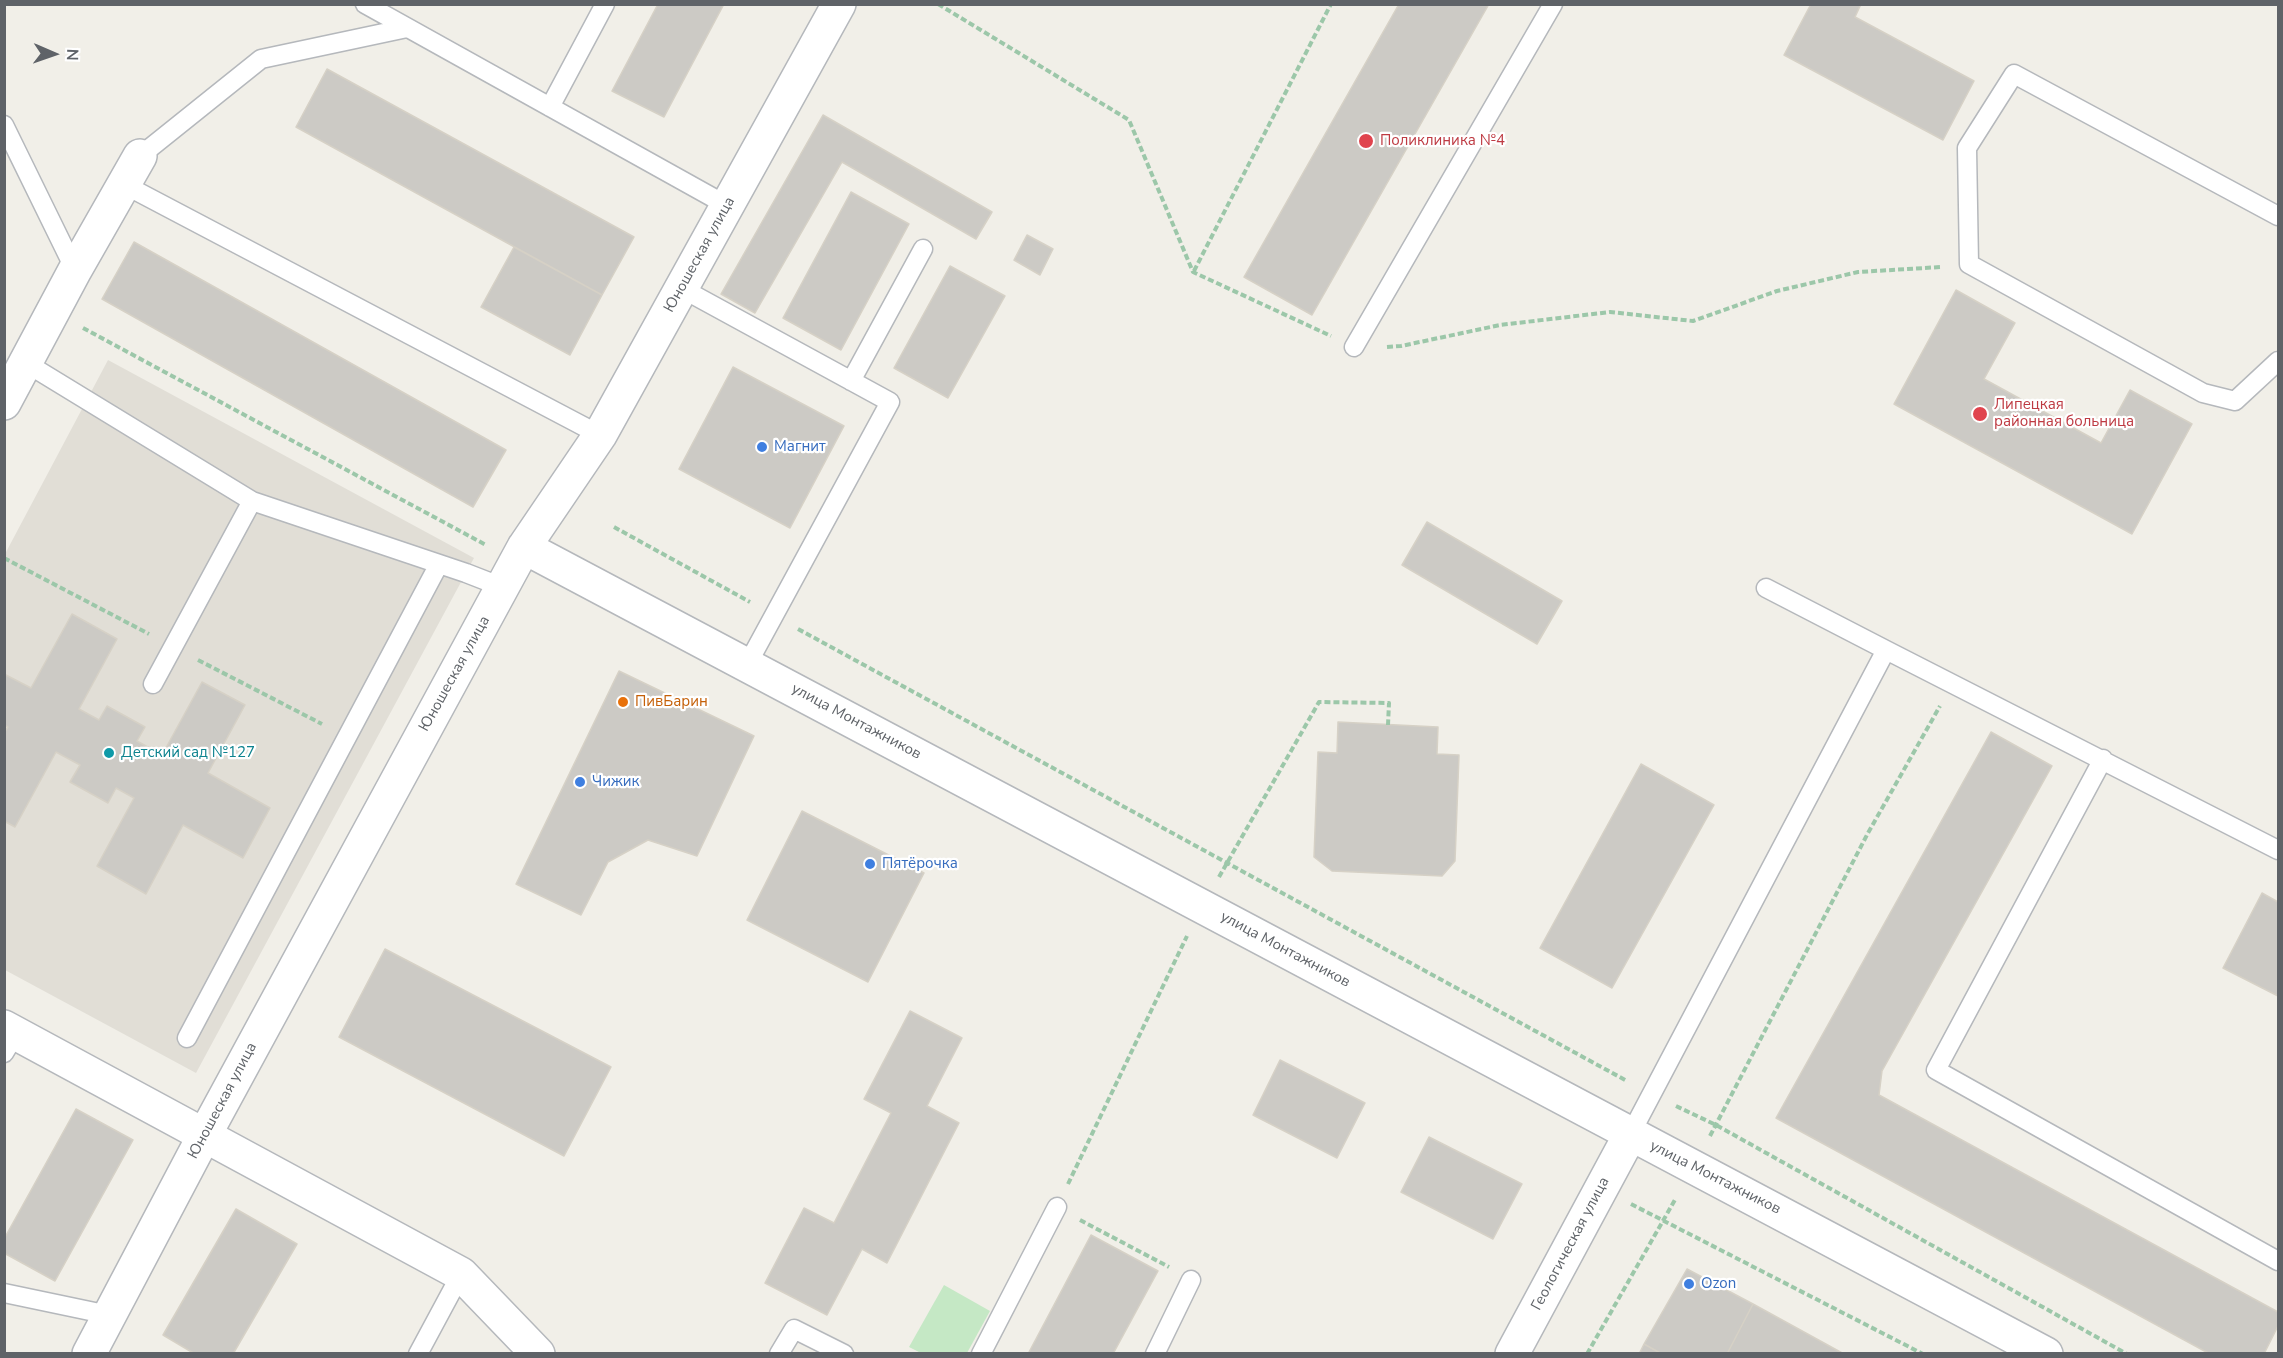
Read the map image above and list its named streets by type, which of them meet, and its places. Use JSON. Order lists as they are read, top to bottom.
{
  "streets": {
    "street": ["Юношеская улица", "улица Монтажников", "Геологическая улица"]
  },
  "crossings": [
    ["Юношеская улица", "улица Монтажников"],
    ["улица Монтажников", "Геологическая улица"]
  ],
  "places": [
    "Поликлиника №4",
    "Липецкая районная больница",
    "Магнит",
    "ПивБарин",
    "Детский сад №127",
    "Чижик",
    "Пятёрочка",
    "Ozon"
  ],
  "north": "right"
}
